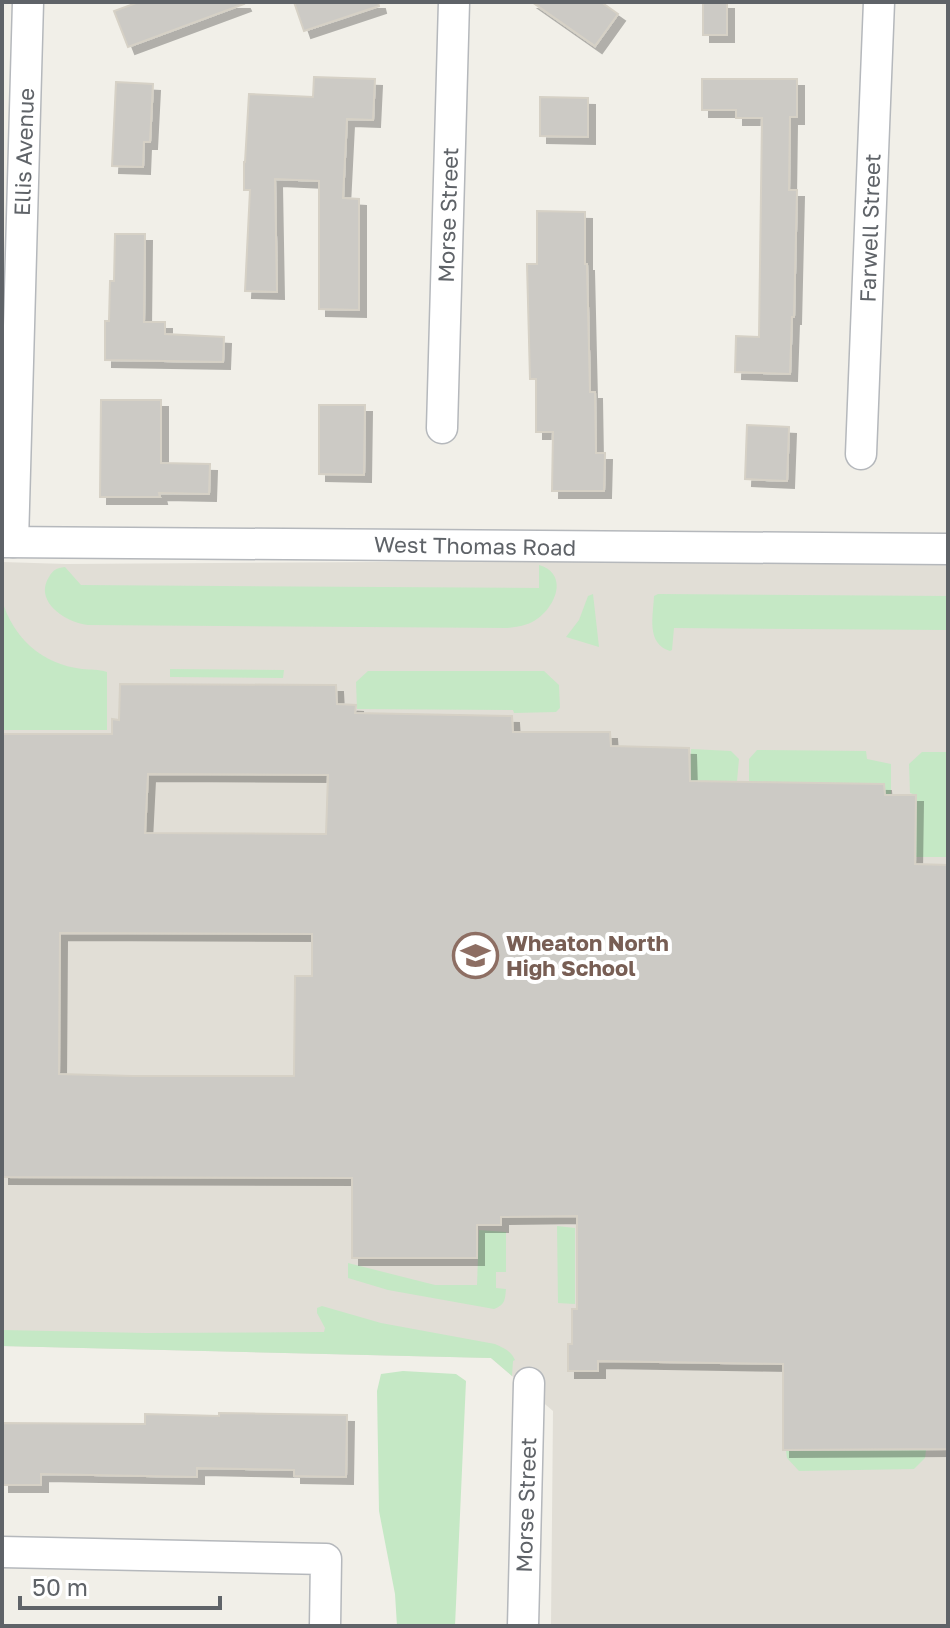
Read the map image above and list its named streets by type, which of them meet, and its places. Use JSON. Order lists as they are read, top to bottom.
{
  "streets": {
    "street": [
      "Ellis Avenue",
      "Morse Street",
      "Farwell Street",
      "West Thomas Road"
    ]
  },
  "crossings": [
    ["Ellis Avenue", "West Thomas Road"]
  ],
  "places": {
    "school or university": ["Wheaton North High School"]
  },
  "scale_bar": "50 m"
}
